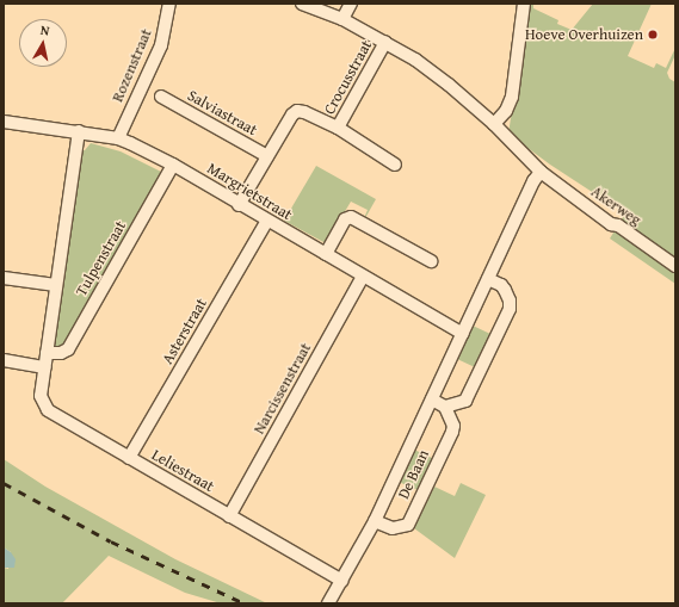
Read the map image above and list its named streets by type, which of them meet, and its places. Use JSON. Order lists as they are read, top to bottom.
{
  "streets": {
    "street": [
      "Rozenstraat",
      "Crocusstraat",
      "Salviastraat",
      "Margrietstraat",
      "Akerweg",
      "Tulpenstraat",
      "Asterstraat",
      "Narcissenstraat",
      "Leliestraat",
      "De Baan"
    ]
  },
  "crossings": [
    ["Rozenstraat", "Margrietstraat"],
    ["Crocusstraat", "Salviastraat"],
    ["Crocusstraat", "Margrietstraat"],
    ["Crocusstraat", "Akerweg"],
    ["Margrietstraat", "Tulpenstraat"],
    ["Margrietstraat", "Asterstraat"],
    ["Margrietstraat", "Narcissenstraat"],
    ["Margrietstraat", "De Baan"],
    ["Akerweg", "De Baan"],
    ["Tulpenstraat", "Leliestraat"],
    ["Asterstraat", "Leliestraat"],
    ["Narcissenstraat", "Leliestraat"],
    ["Leliestraat", "De Baan"]
  ],
  "places": ["Hoeve Overhuizen"],
  "north": "top"
}
